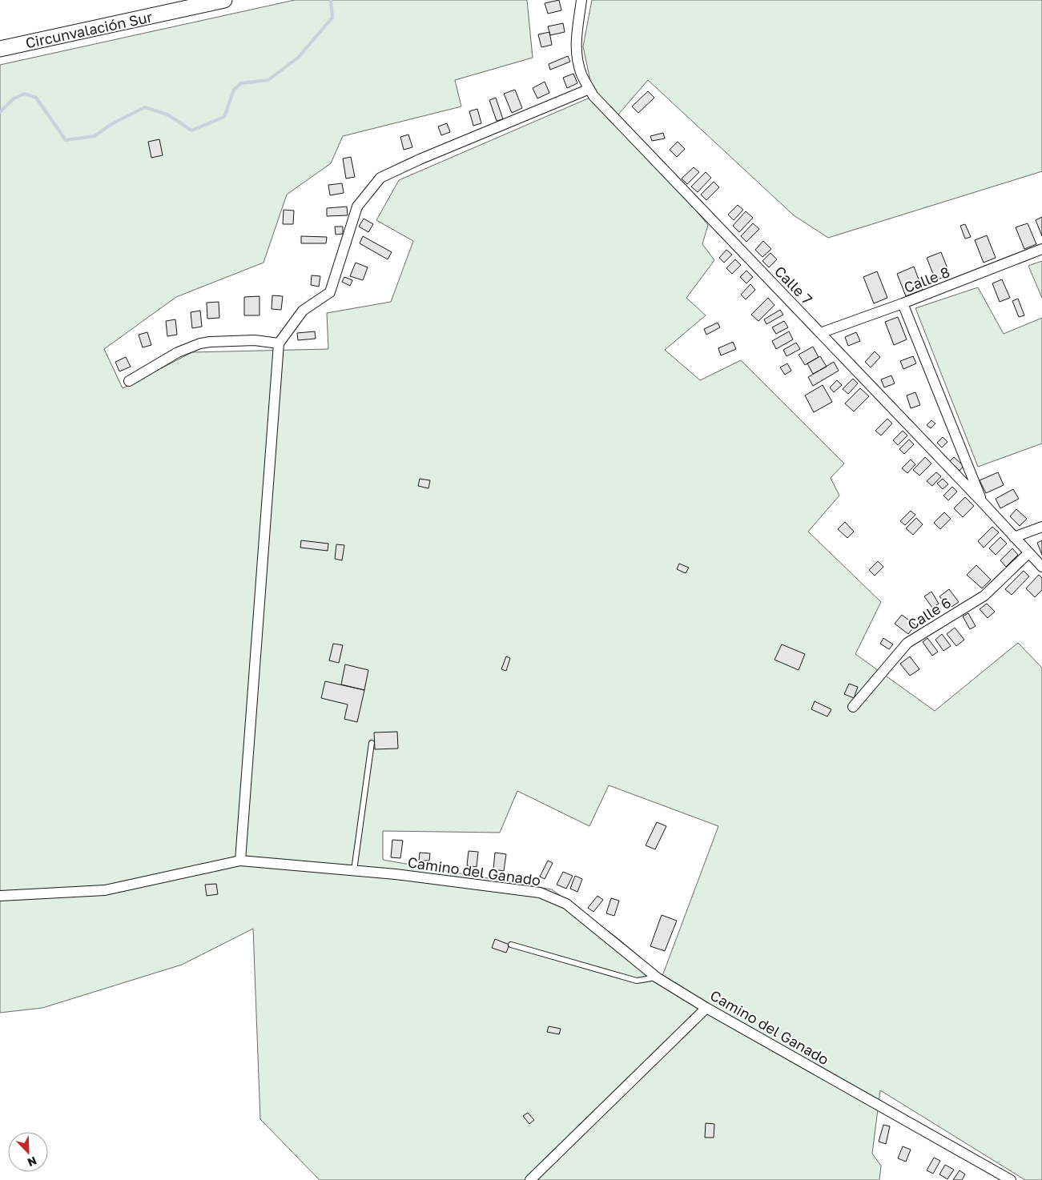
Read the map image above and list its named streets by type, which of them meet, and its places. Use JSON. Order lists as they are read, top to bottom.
{
  "streets": {
    "main road": ["Circunvalación Sur"],
    "street": [
      "Calle 8",
      "Calle 7",
      "Calle 6",
      "Camino del Ganado"
    ]
  },
  "crossings": [
    ["Calle 8", "Calle 7"],
    ["Calle 7", "Calle 6"]
  ],
  "north": "bottom right"
}
